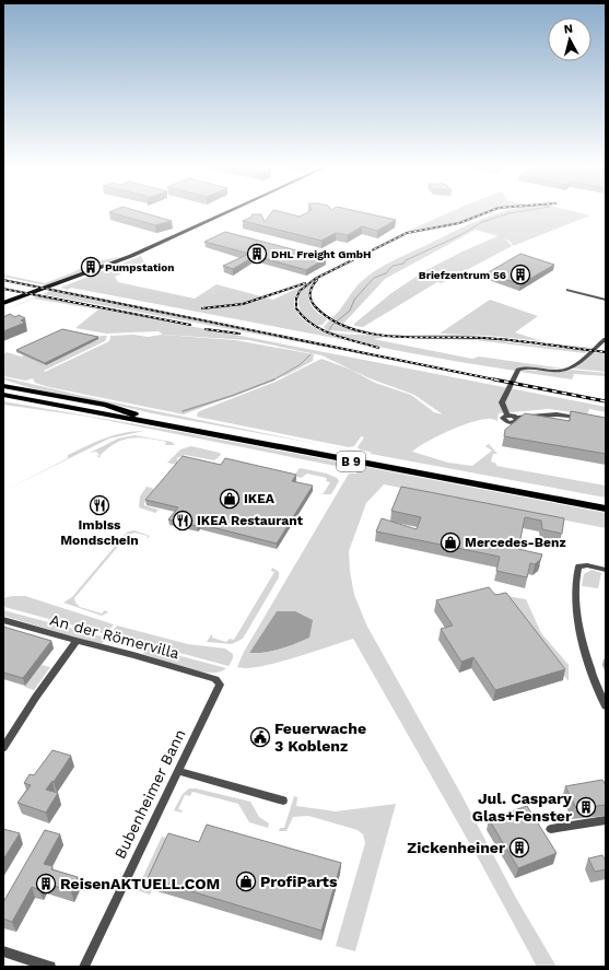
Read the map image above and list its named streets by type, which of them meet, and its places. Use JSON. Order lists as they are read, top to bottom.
{
  "streets": {
    "highway": ["B 9"],
    "street": ["An der Römervilla", "Bubenheimer Bann"]
  },
  "crossings": [
    ["An der Römervilla", "Bubenheimer Bann"]
  ],
  "places": {
    "building": [
      "DHL Freight GmbH",
      "Pumpstation",
      "Briefzentrum 56",
      "Jul. Caspary Glas+Fenster",
      "Zickenheiner",
      "ReisenAKTUELL.COM"
    ],
    "shop": ["IKEA", "Mercedes-Benz", "ProfiParts"],
    "restaurant": ["Imbiss Mondschein", "IKEA Restaurant"],
    "public building": ["Feuerwache 3 Koblenz"]
  },
  "north": "top"
}
